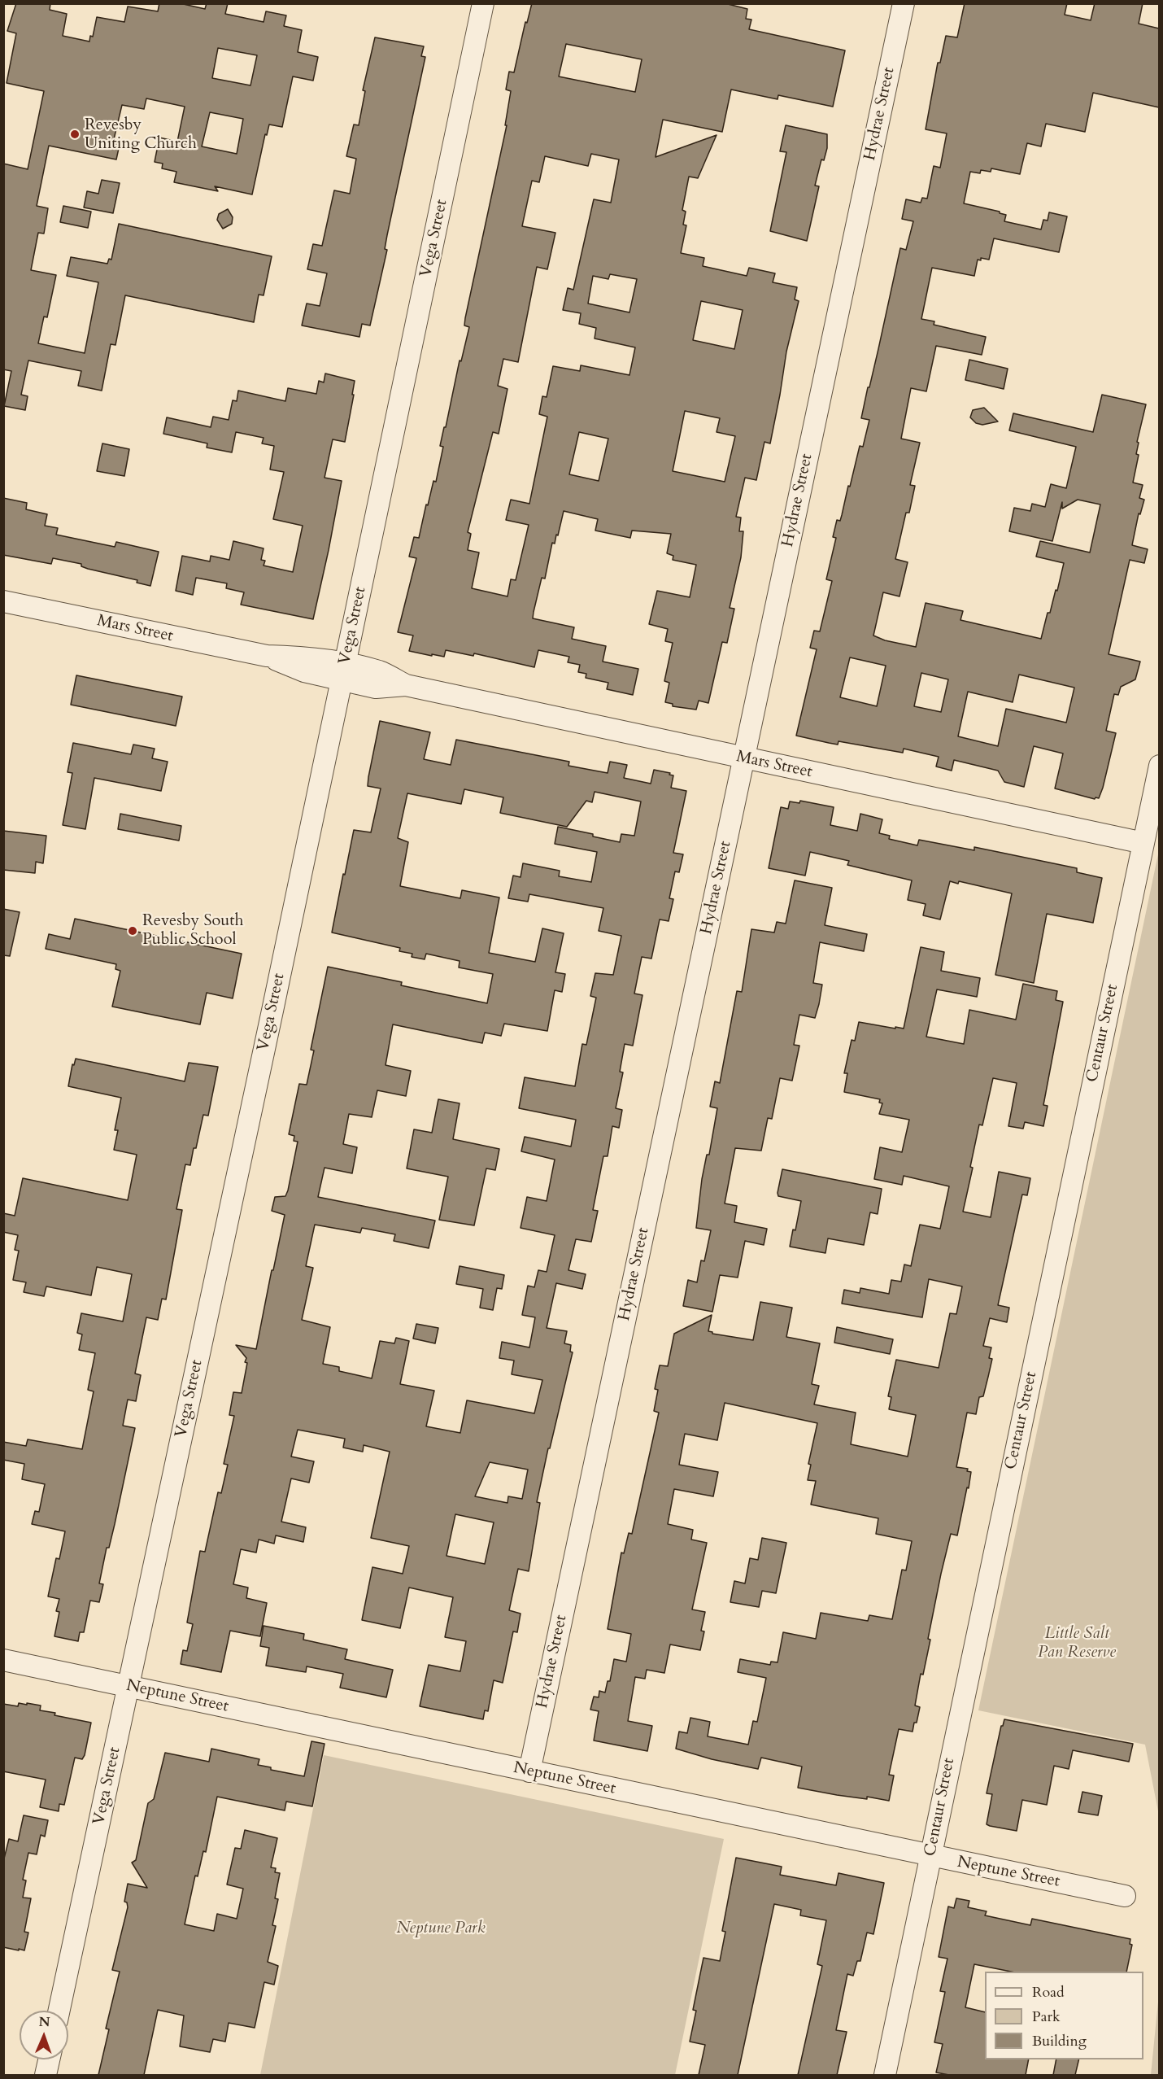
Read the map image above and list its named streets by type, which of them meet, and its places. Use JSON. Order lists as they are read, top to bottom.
{
  "streets": {
    "street": [
      "Hydrae Street",
      "Vega Street",
      "Mars Street",
      "Centaur Street",
      "Neptune Street"
    ]
  },
  "crossings": [
    ["Hydrae Street", "Mars Street"],
    ["Hydrae Street", "Neptune Street"],
    ["Vega Street", "Mars Street"],
    ["Vega Street", "Neptune Street"],
    ["Mars Street", "Centaur Street"],
    ["Centaur Street", "Neptune Street"]
  ],
  "parks": ["Little Salt Pan Reserve", "Neptune Park"],
  "places": ["Revesby Uniting Church", "Revesby South Public School"],
  "legend": ["Road", "Park", "Building"],
  "north": "top"
}
